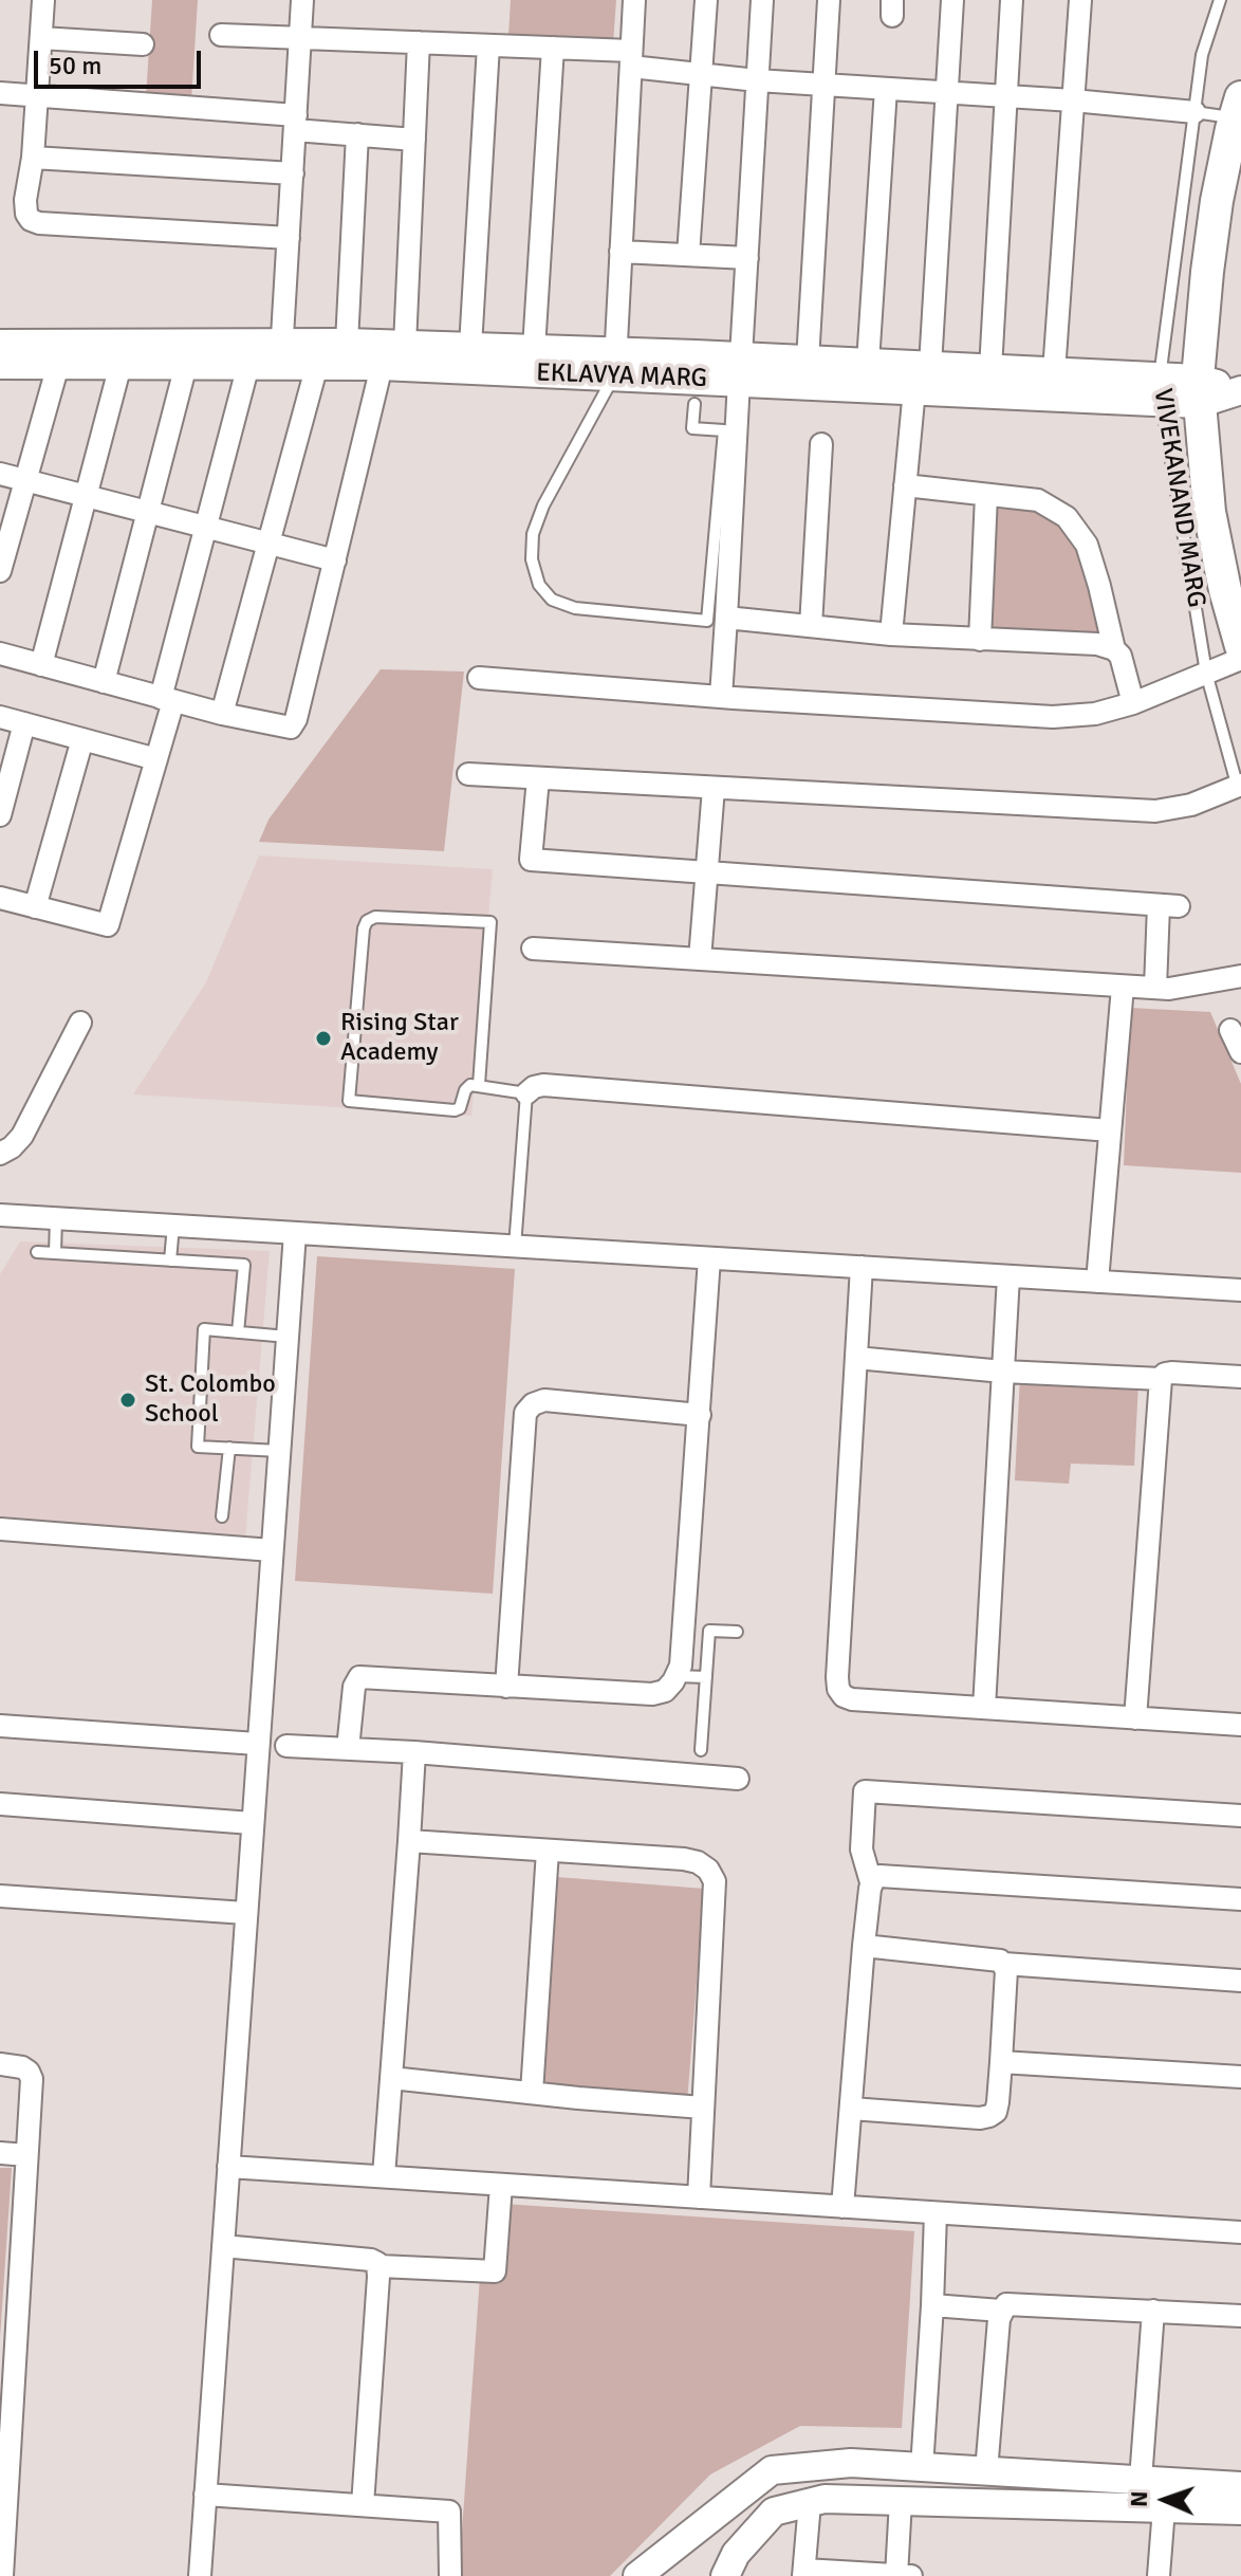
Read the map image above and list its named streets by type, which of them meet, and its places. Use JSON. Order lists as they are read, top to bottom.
{
  "streets": {
    "street": ["EKLAVYA MARG"],
    "lane": ["VIVEKANAND MARG"]
  },
  "crossings": [
    ["EKLAVYA MARG", "VIVEKANAND MARG"]
  ],
  "places": ["Rising Star Academy", "St. Colombo School"],
  "scale_bar": "50 m",
  "north": "left"
}
